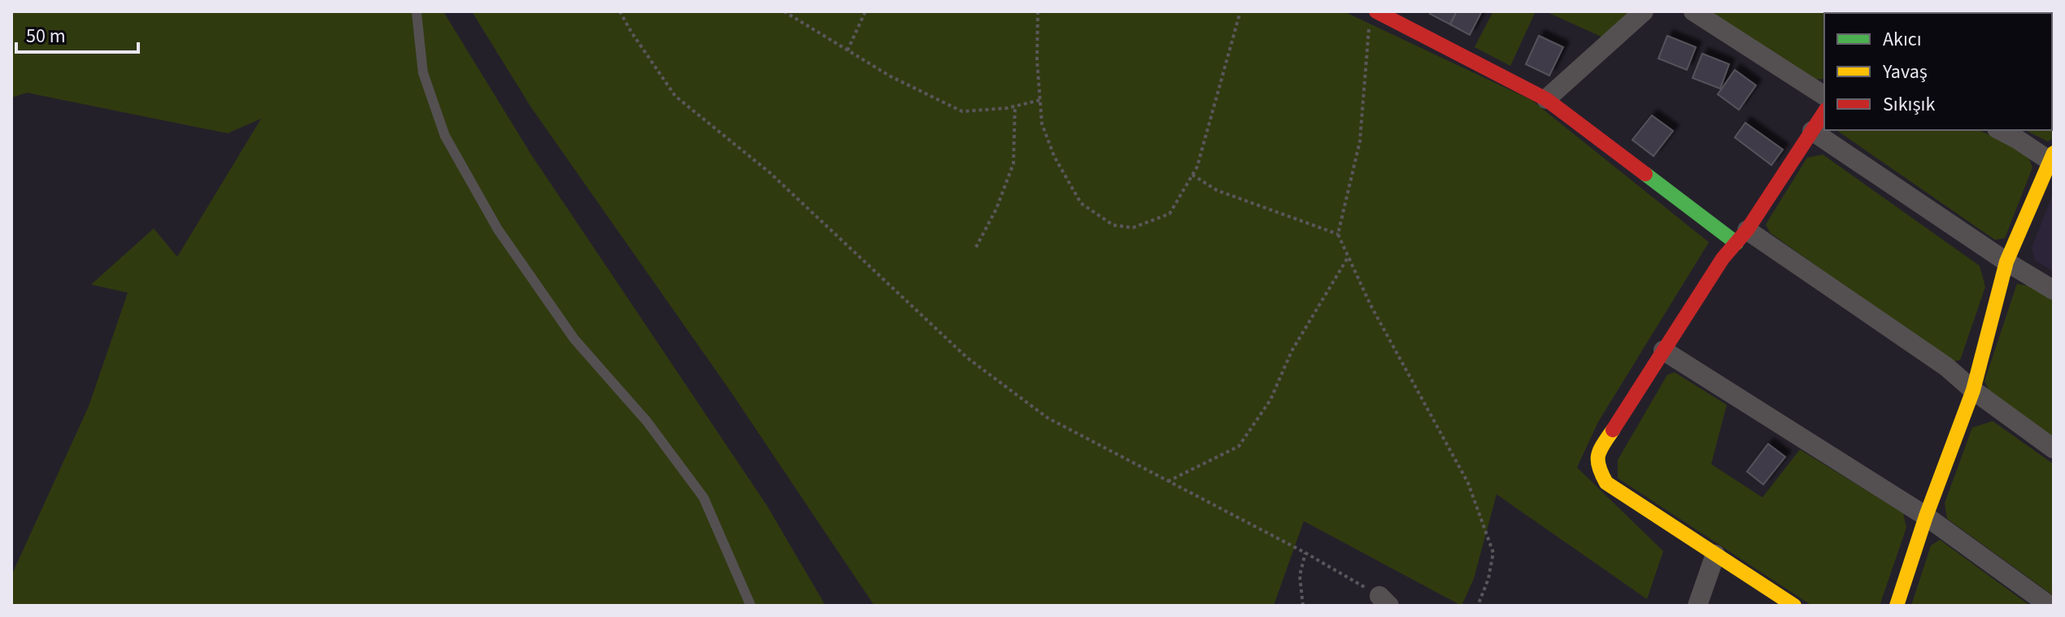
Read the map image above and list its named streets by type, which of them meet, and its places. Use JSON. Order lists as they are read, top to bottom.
{
  "legend": ["Akıcı", "Yavaş", "Sıkışık"],
  "scale_bar": "50 m"
}
